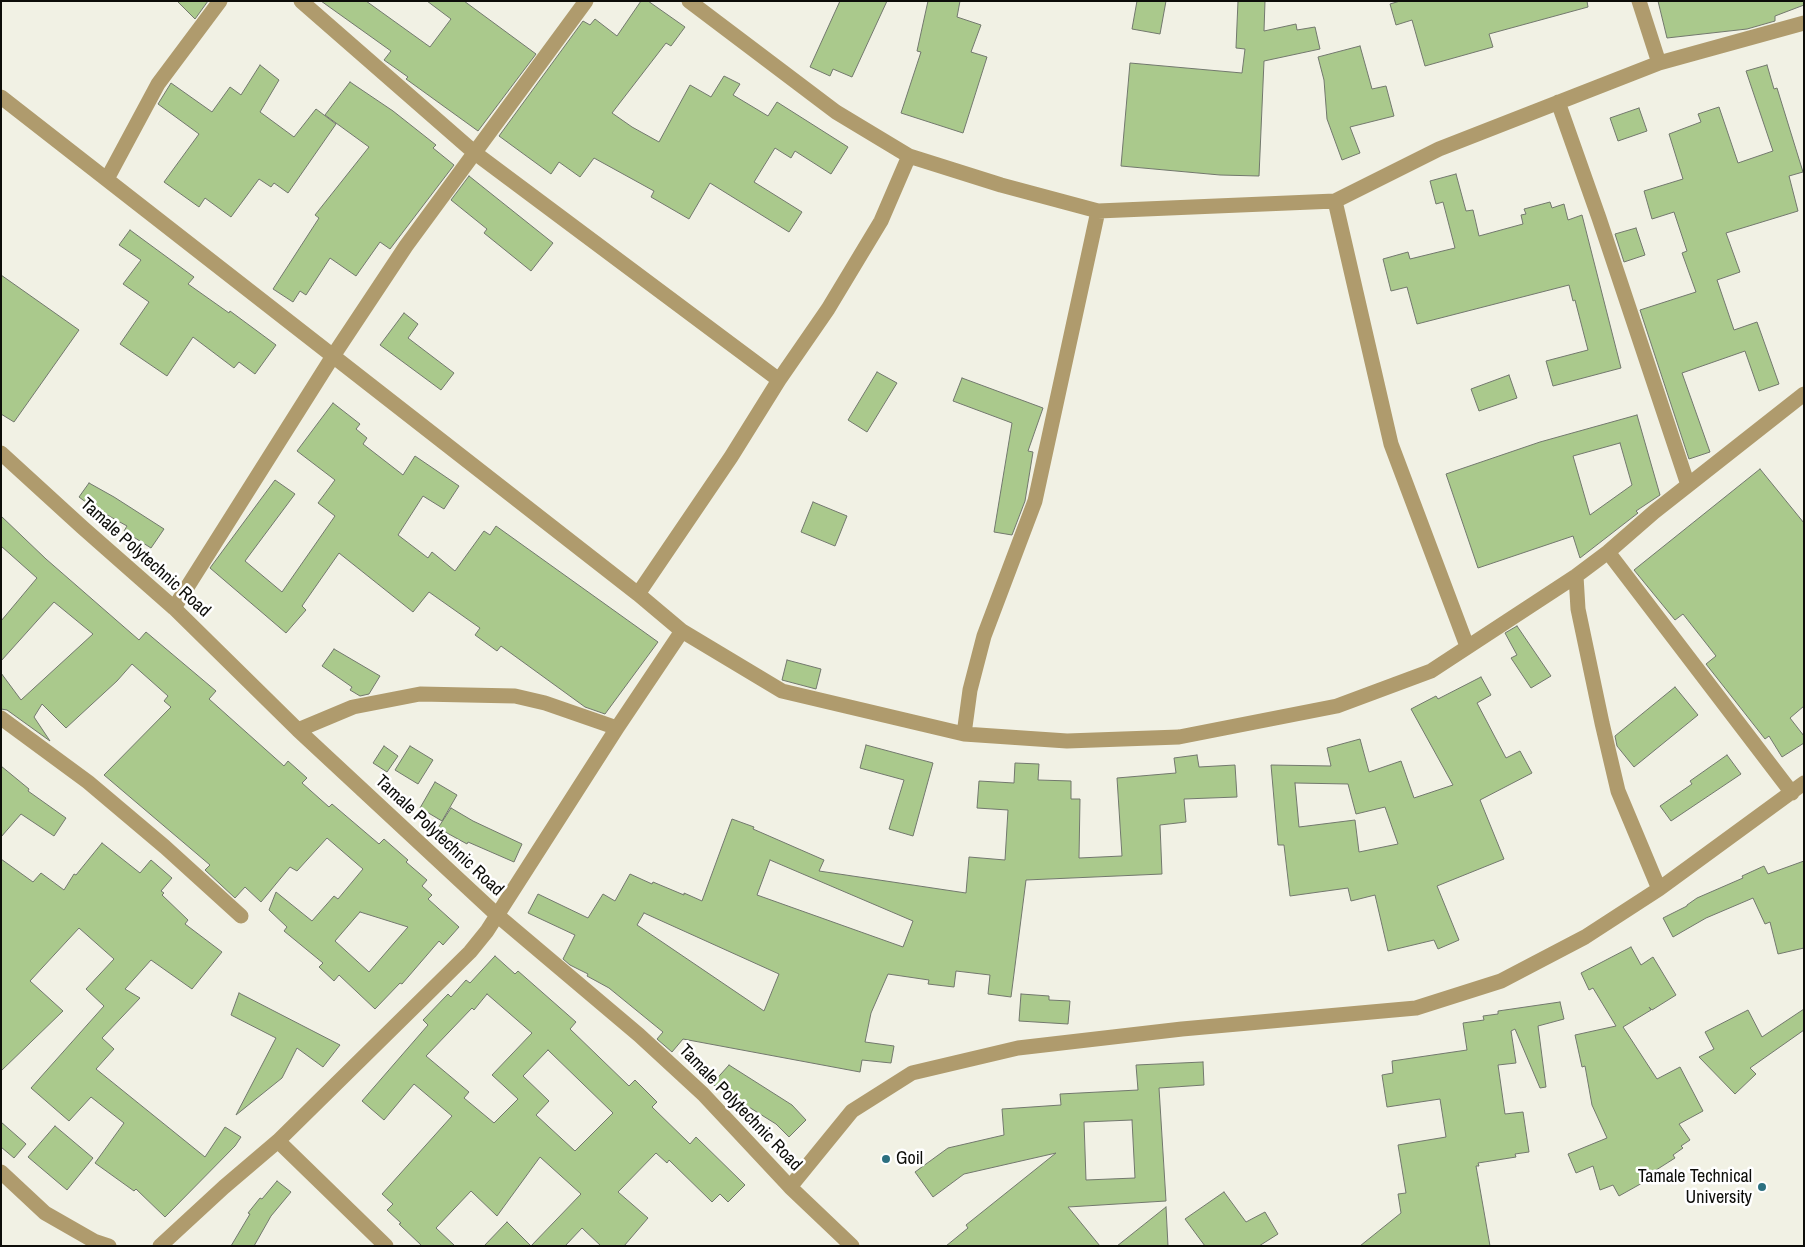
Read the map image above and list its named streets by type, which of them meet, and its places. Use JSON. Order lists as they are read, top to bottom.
{
  "streets": {
    "street": ["Tamale Polytechnic Road"]
  },
  "places": ["Goil", "Tamale Technical University"]
}
